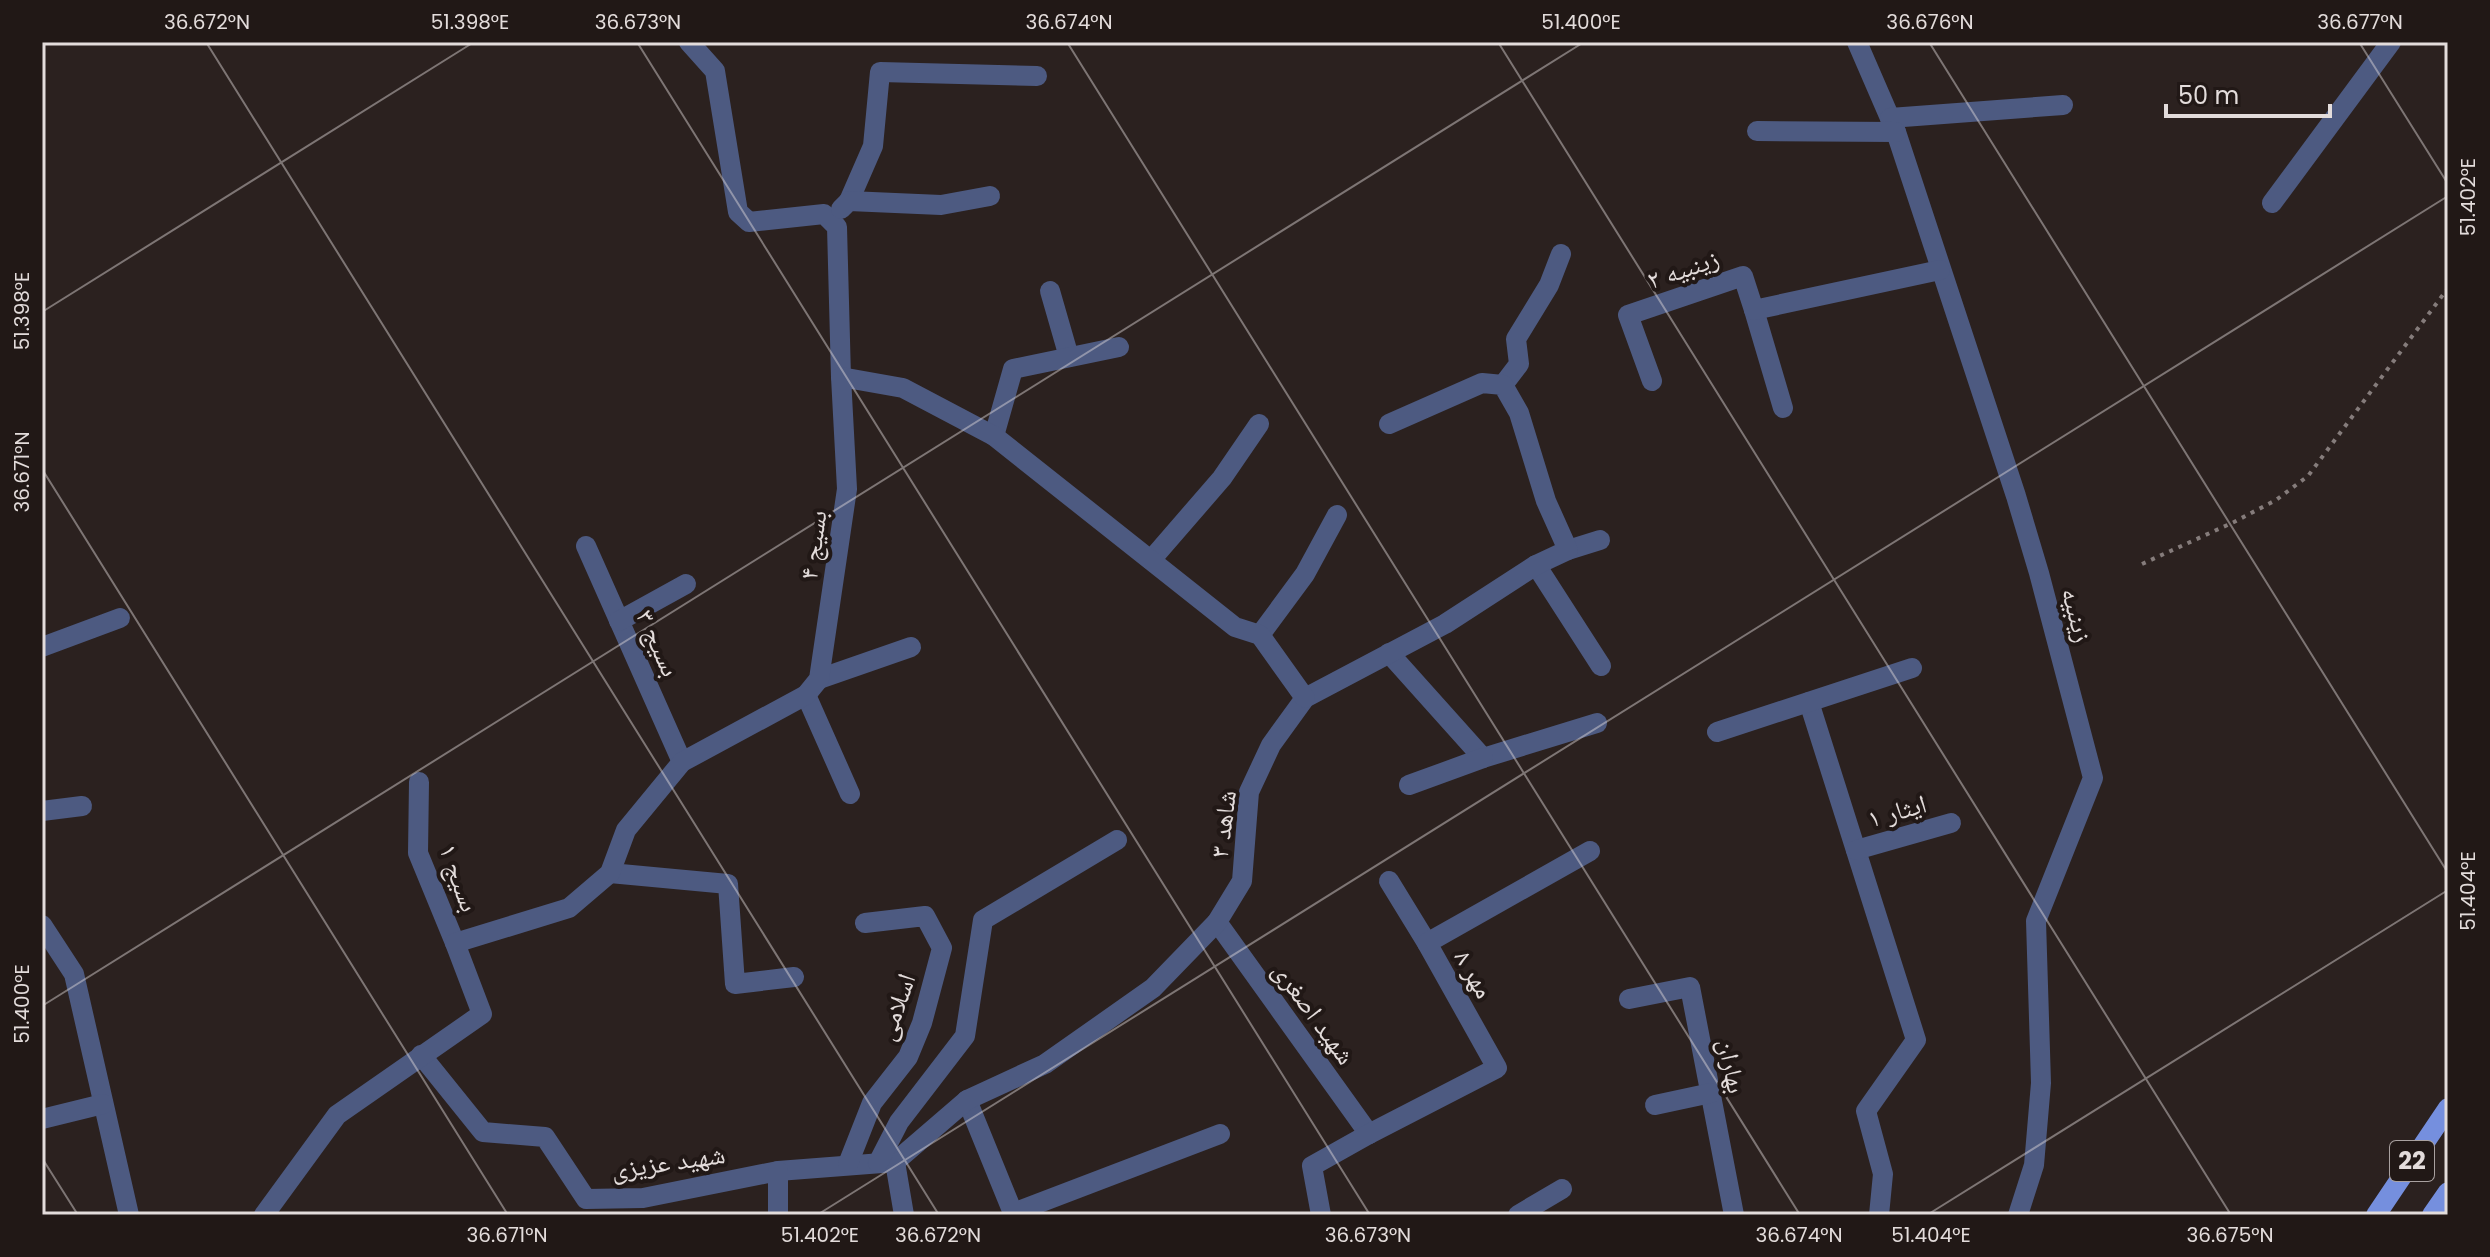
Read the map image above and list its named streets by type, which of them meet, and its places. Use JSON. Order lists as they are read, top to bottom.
{
  "streets": {
    "main road": ["22"],
    "street": [
      "زینبیه ۲",
      "بسیج ۴",
      "زینبیه",
      "بسیج ۳",
      "ایثار ۱",
      "شاهد ۳",
      "بسیج ۱",
      "مهر ۸",
      "اسلامی",
      "شهید اصغری",
      "بهاران",
      "شهید عزیزی"
    ]
  },
  "crossings": [
    ["شاهد ۳", "شهید اصغری"],
    ["شاهد ۳", "شهید عزیزی"],
    ["مهر ۸", "شهید اصغری"],
    ["اسلامی", "شهید عزیزی"]
  ],
  "scale_bar": "50 m",
  "coordinates": [
    "36.672°N",
    "51.398°E",
    "36.673°N",
    "36.674°N",
    "51.400°E",
    "36.676°N",
    "36.677°N",
    "51.402°E",
    "36.671°N",
    "51.404°E",
    "36.675°N"
  ]
}
